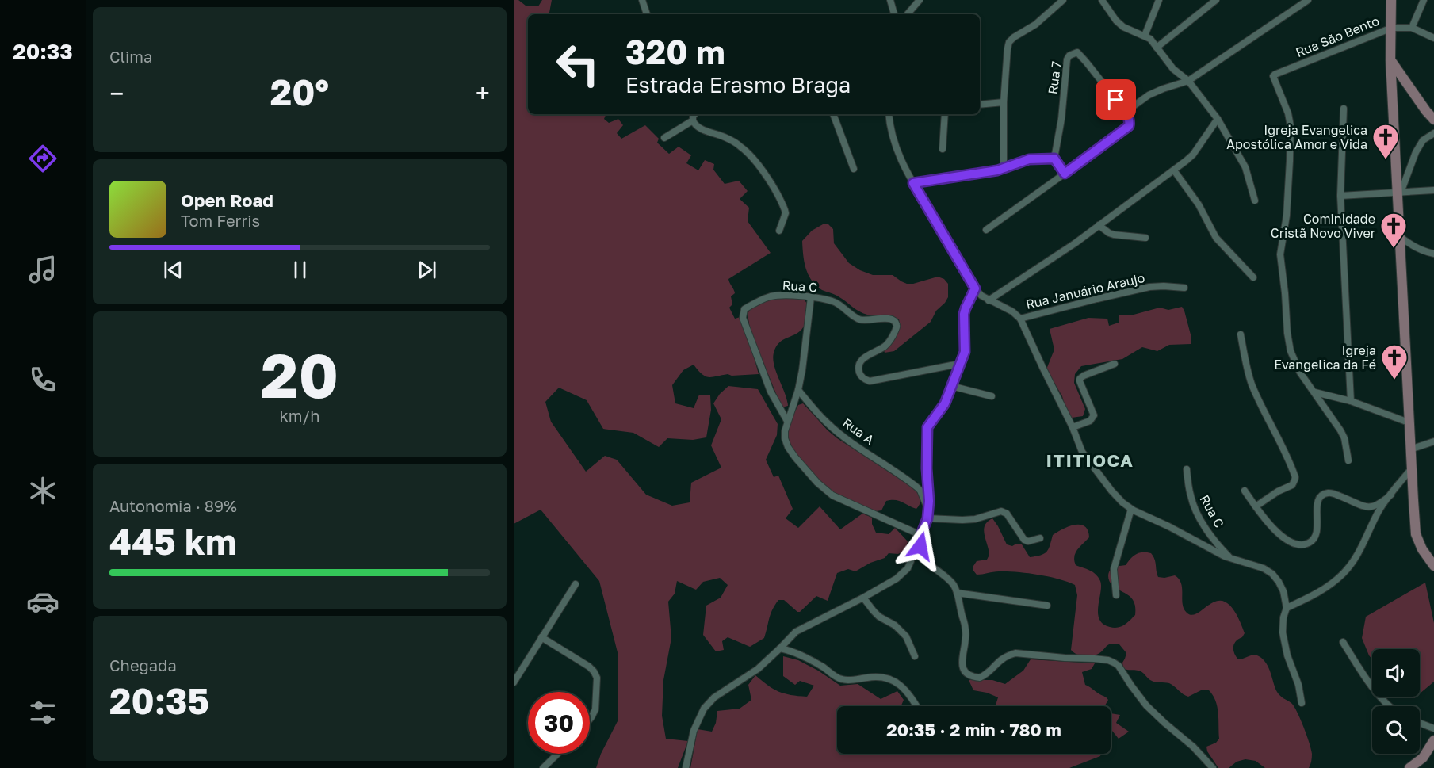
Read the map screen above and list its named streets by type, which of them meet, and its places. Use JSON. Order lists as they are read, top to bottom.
{
  "streets": {
    "street": [
      "Rua São Bento",
      "Rua 7",
      "Rua C",
      "Rua Januário Araujo",
      "Rua A"
    ]
  },
  "districts": ["ITITIOCA"],
  "places": {
    "church": ["Igreja Evangelica Apostólica Amor e Vida", "Cominidade Cristã Novo Viver", "Igreja Evangelica da Fé"]
  },
  "page": {
    "tabs": "20:33",
    "tile": [
      "Clima",
      ["20", "km/h"],
      ["Autonomia · 89%", "445 km"],
      ["Chegada", "20:35"]
    ],
    "turn": ["320 m", "Estrada Erasmo Braga"],
    "heat": ["−", "20°", "+"],
    "song": ["Open Road", "Tom Ferris"],
    "limit": "30",
    "trip": "20:35 · 2 min · 780 m"
  }
}
